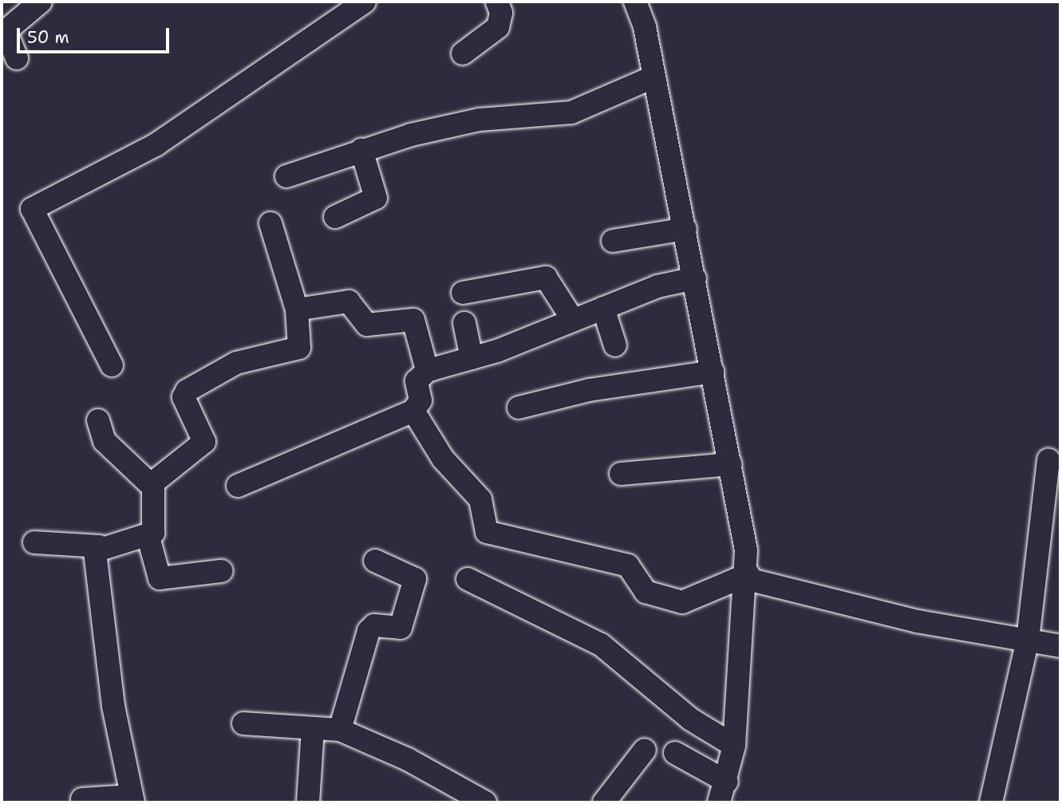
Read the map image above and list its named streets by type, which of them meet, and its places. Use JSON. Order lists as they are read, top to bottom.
{
  "scale_bar": "50 m"
}
